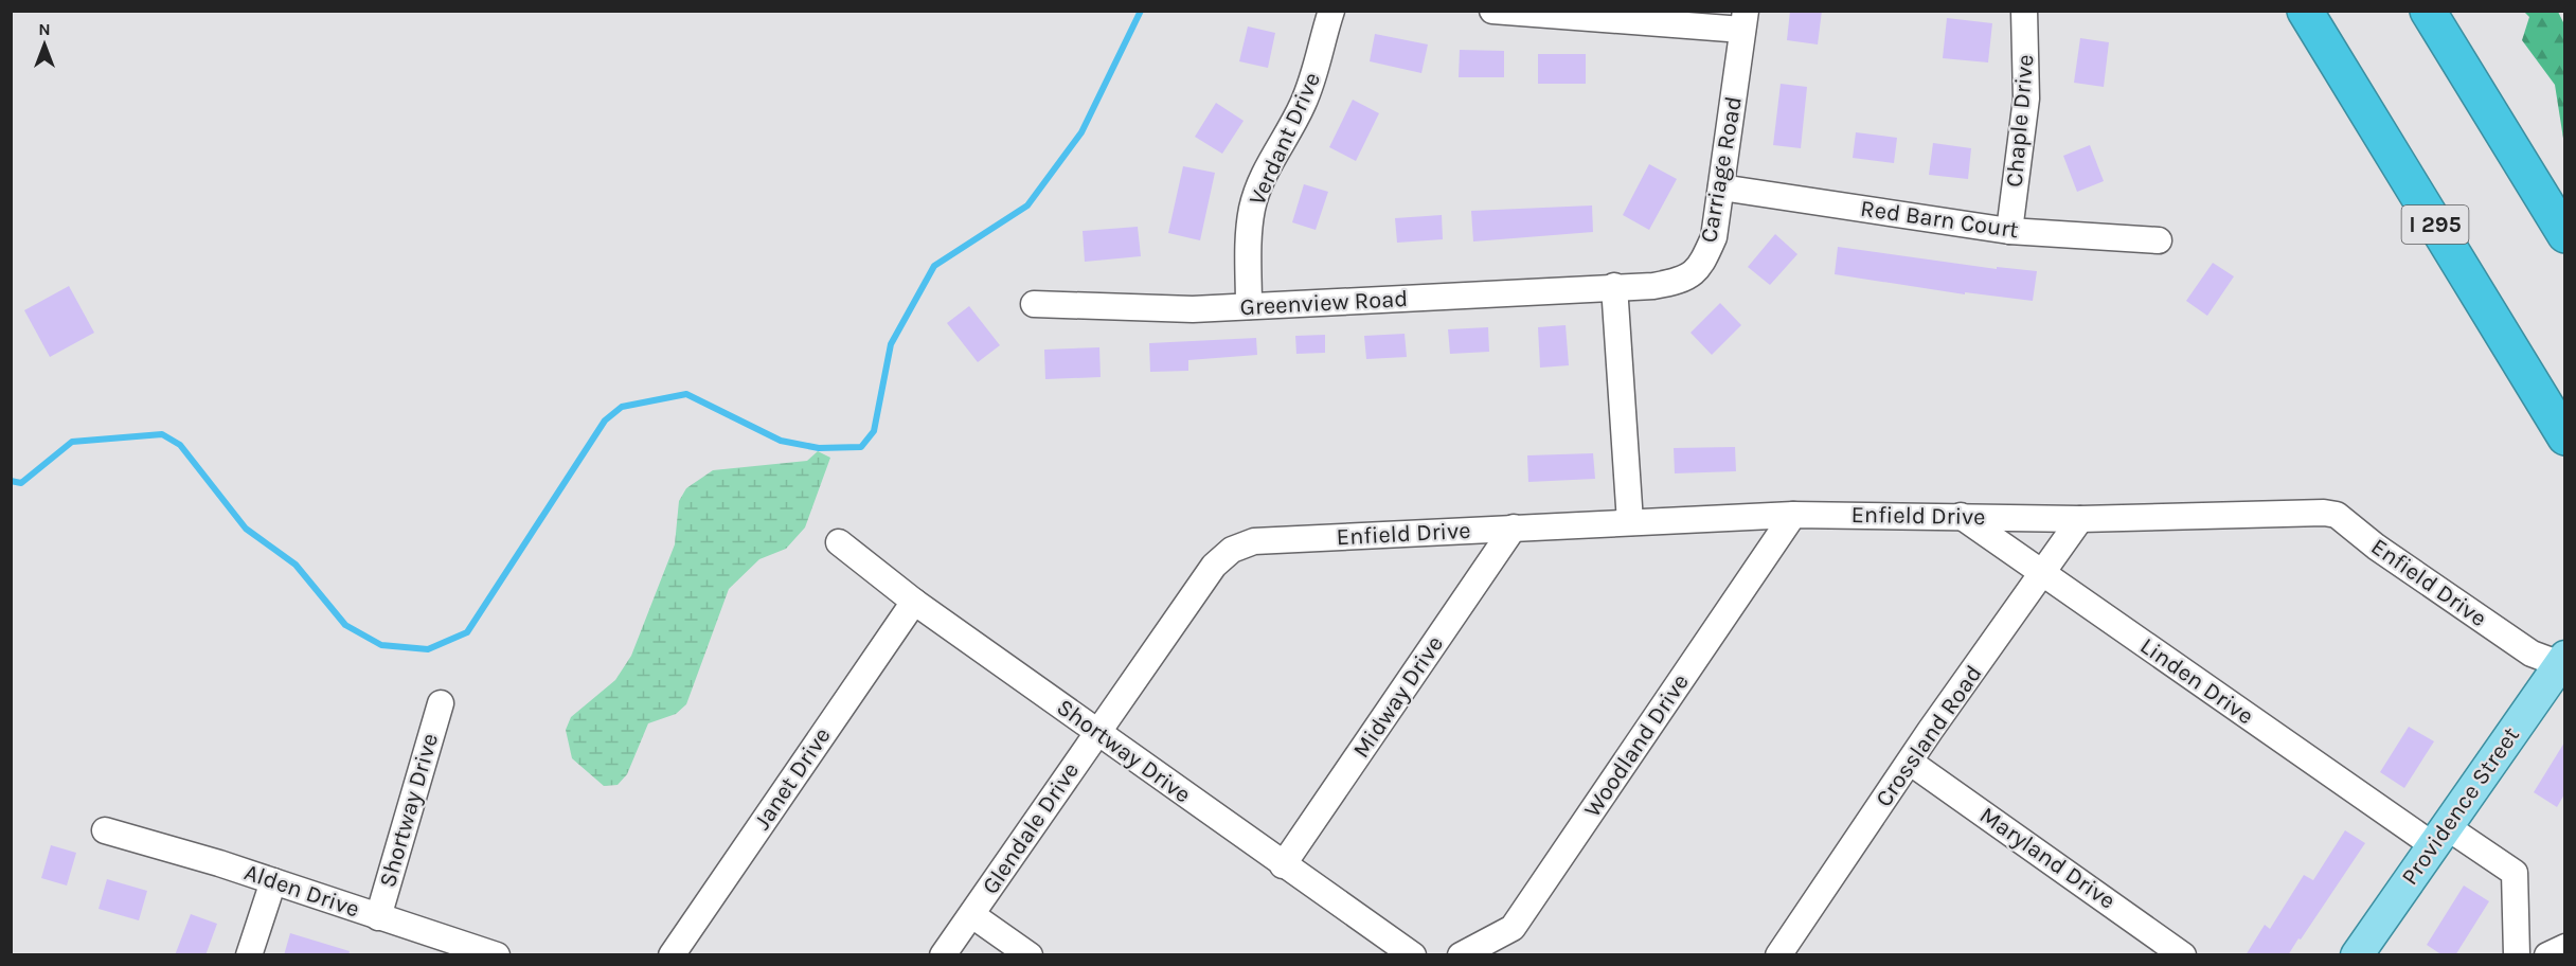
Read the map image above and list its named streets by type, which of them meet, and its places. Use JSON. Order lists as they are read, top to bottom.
{
  "streets": {
    "highway": ["I 295"],
    "main road": ["Providence Street"],
    "street": [
      "Chaple Drive",
      "Verdant Drive",
      "Carriage Road",
      "Red Barn Court",
      "Greenview Road",
      "Enfield Drive",
      "Linden Drive",
      "Midway Drive",
      "Crossland Road",
      "Woodland Drive",
      "Shortway Drive",
      "Janet Drive",
      "Glendale Drive",
      "Maryland Drive",
      "Alden Drive"
    ]
  },
  "crossings": [
    ["Chaple Drive", "Red Barn Court"],
    ["Verdant Drive", "Greenview Road"],
    ["Carriage Road", "Red Barn Court"],
    ["Carriage Road", "Greenview Road"],
    ["Enfield Drive", "Linden Drive"],
    ["Enfield Drive", "Midway Drive"],
    ["Enfield Drive", "Crossland Road"],
    ["Enfield Drive", "Woodland Drive"],
    ["Enfield Drive", "Providence Street"],
    ["Enfield Drive", "Glendale Drive"],
    ["Linden Drive", "Crossland Road"],
    ["Linden Drive", "Providence Street"],
    ["Midway Drive", "Shortway Drive"],
    ["Crossland Road", "Maryland Drive"],
    ["Shortway Drive", "Janet Drive"],
    ["Shortway Drive", "Glendale Drive"],
    ["Shortway Drive", "Alden Drive"]
  ],
  "north": "top"
}
